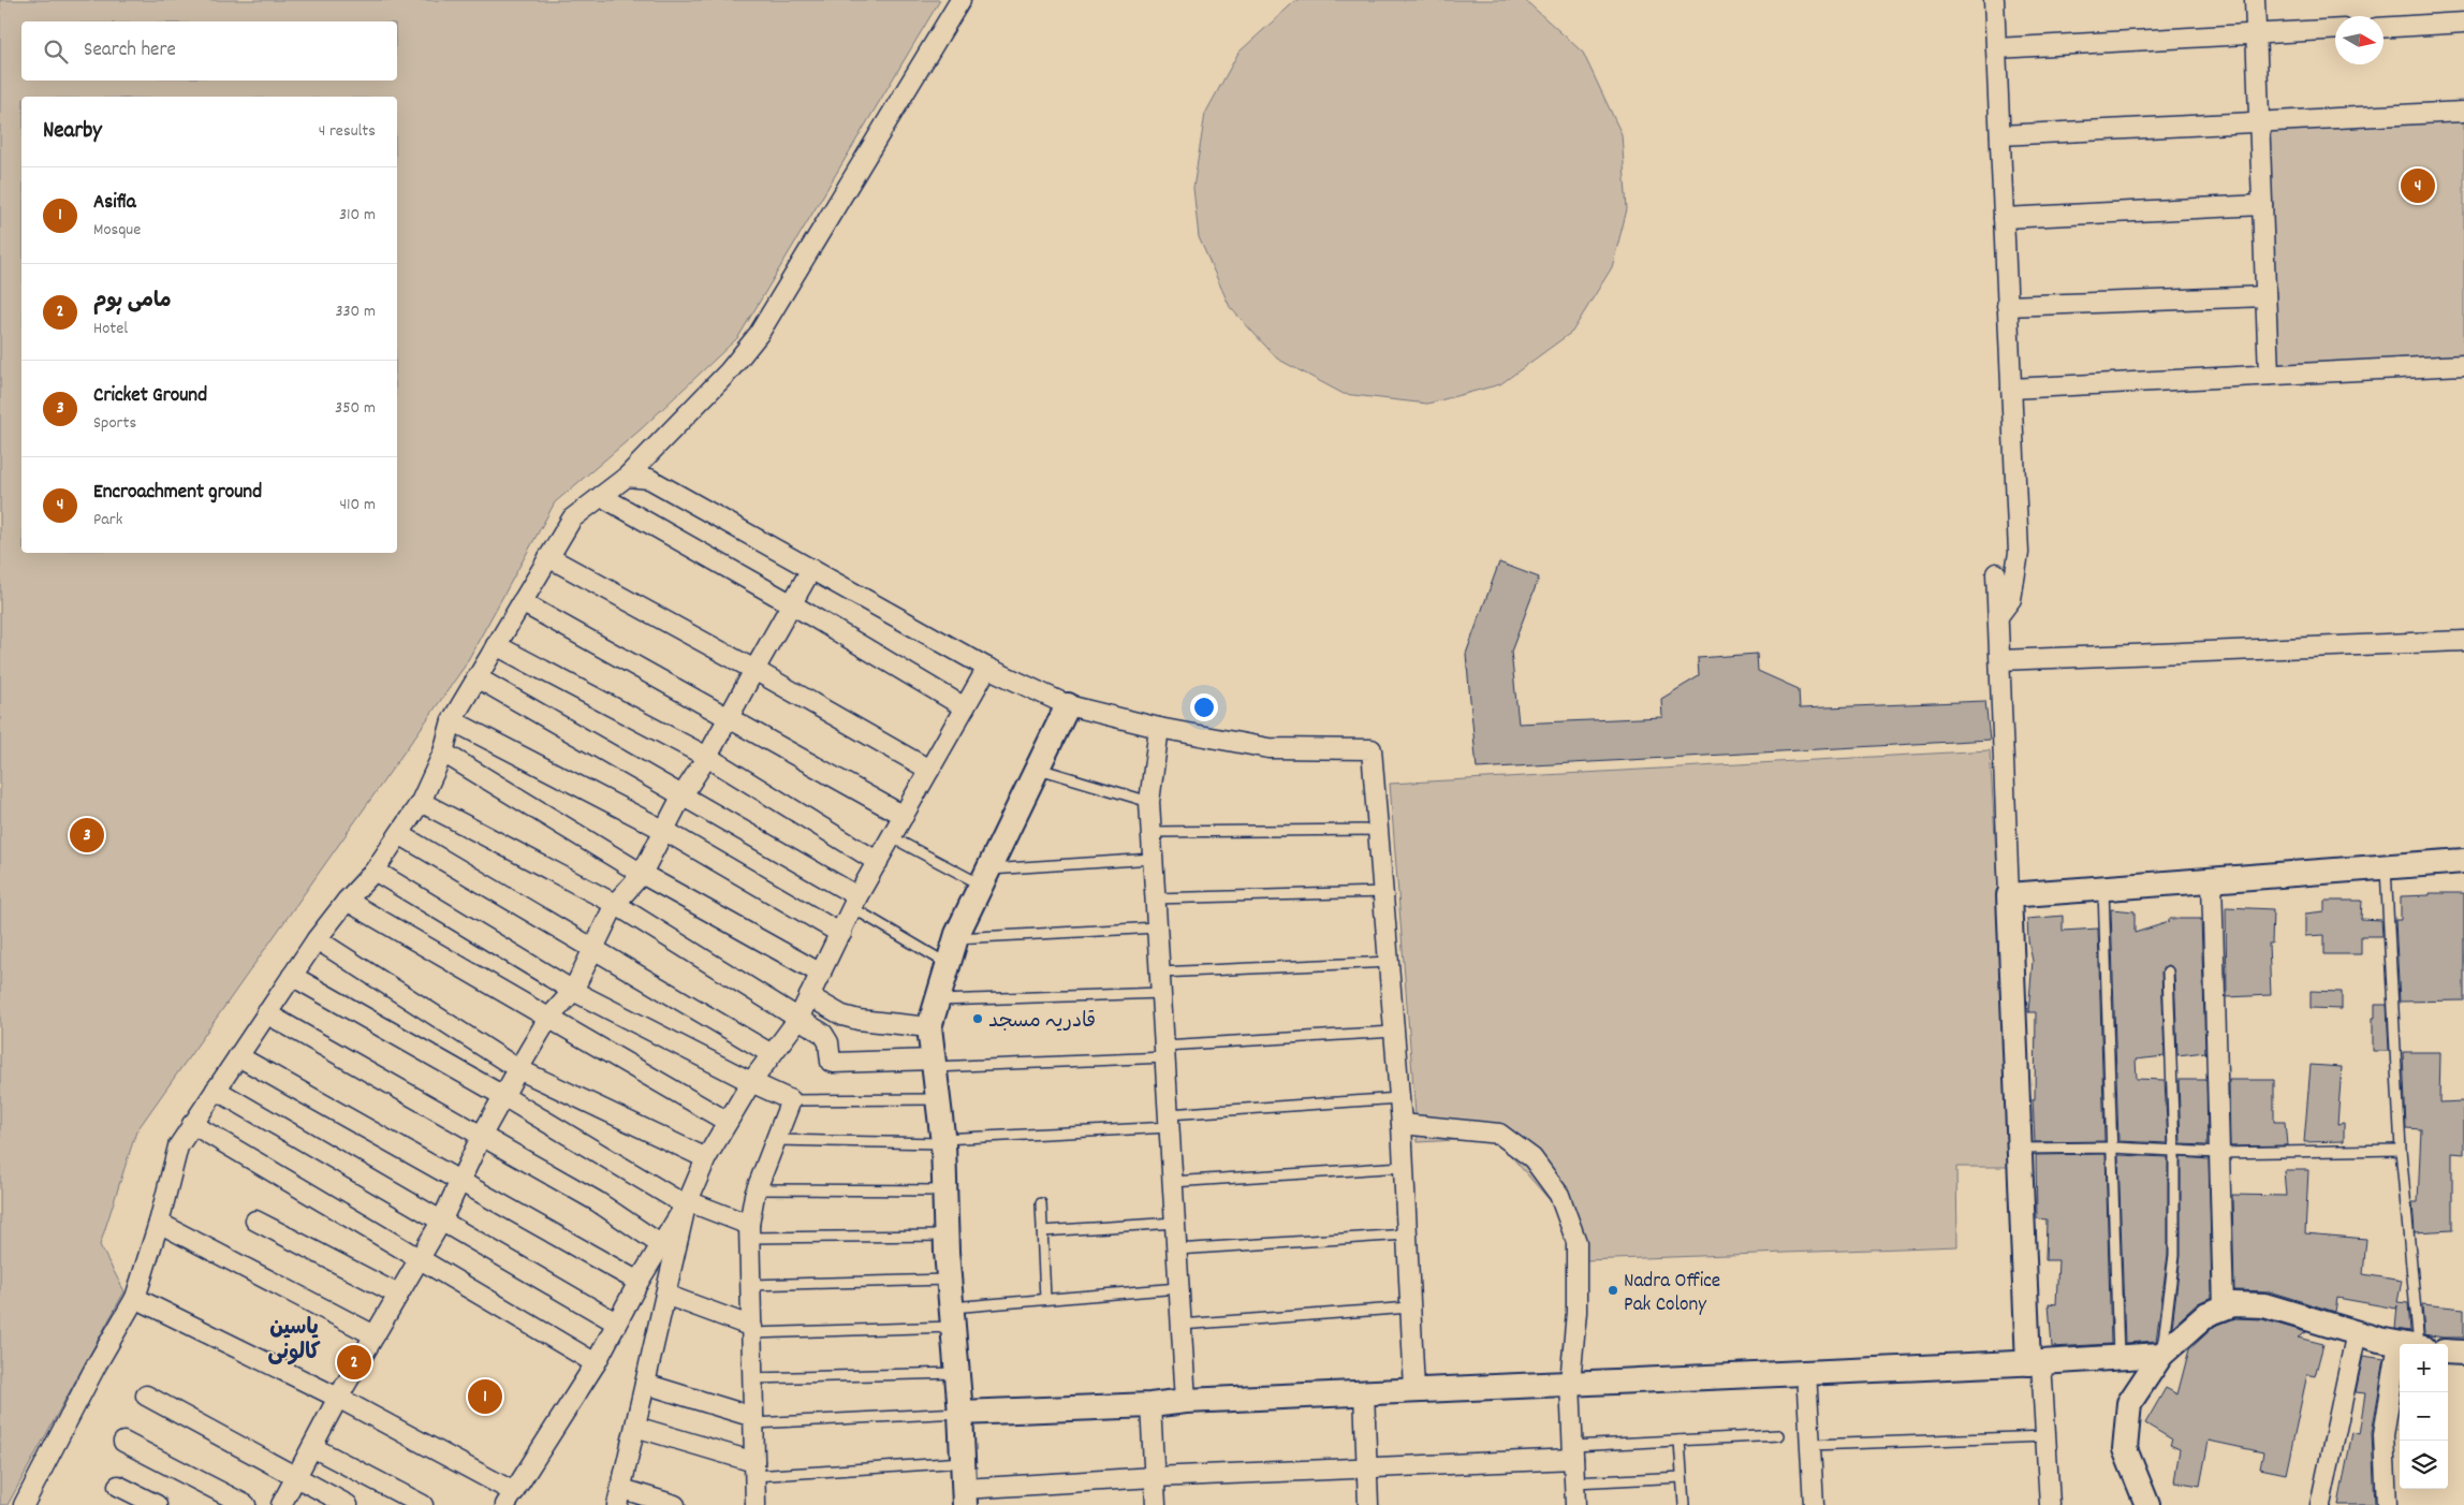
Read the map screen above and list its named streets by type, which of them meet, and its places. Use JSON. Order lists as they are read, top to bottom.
{
  "districts": ["یاسین کالونی"],
  "places": ["قادریہ مسجد", "Nadra Office Pak Colony"],
  "north": "right",
  "page": {
    "search": "Search here",
    "heading": ["Nearby", "4 results"],
    "pins": [
      "4",
      "3",
      "2",
      "1"
    ],
    "list": [
      {
        "mark": "1",
        "name": "Asifia",
        "note": "Mosque",
        "value": "310 m"
      },
      {
        "mark": "2",
        "name": "مامی ہوم",
        "note": "Hotel",
        "value": "330 m"
      },
      {
        "mark": "3",
        "name": "Cricket Ground",
        "note": "Sports",
        "value": "350 m"
      },
      {
        "mark": "4",
        "name": "Encroachment ground",
        "note": "Park",
        "value": "410 m"
      }
    ],
    "map_buttons": ["+", "−"]
  }
}
